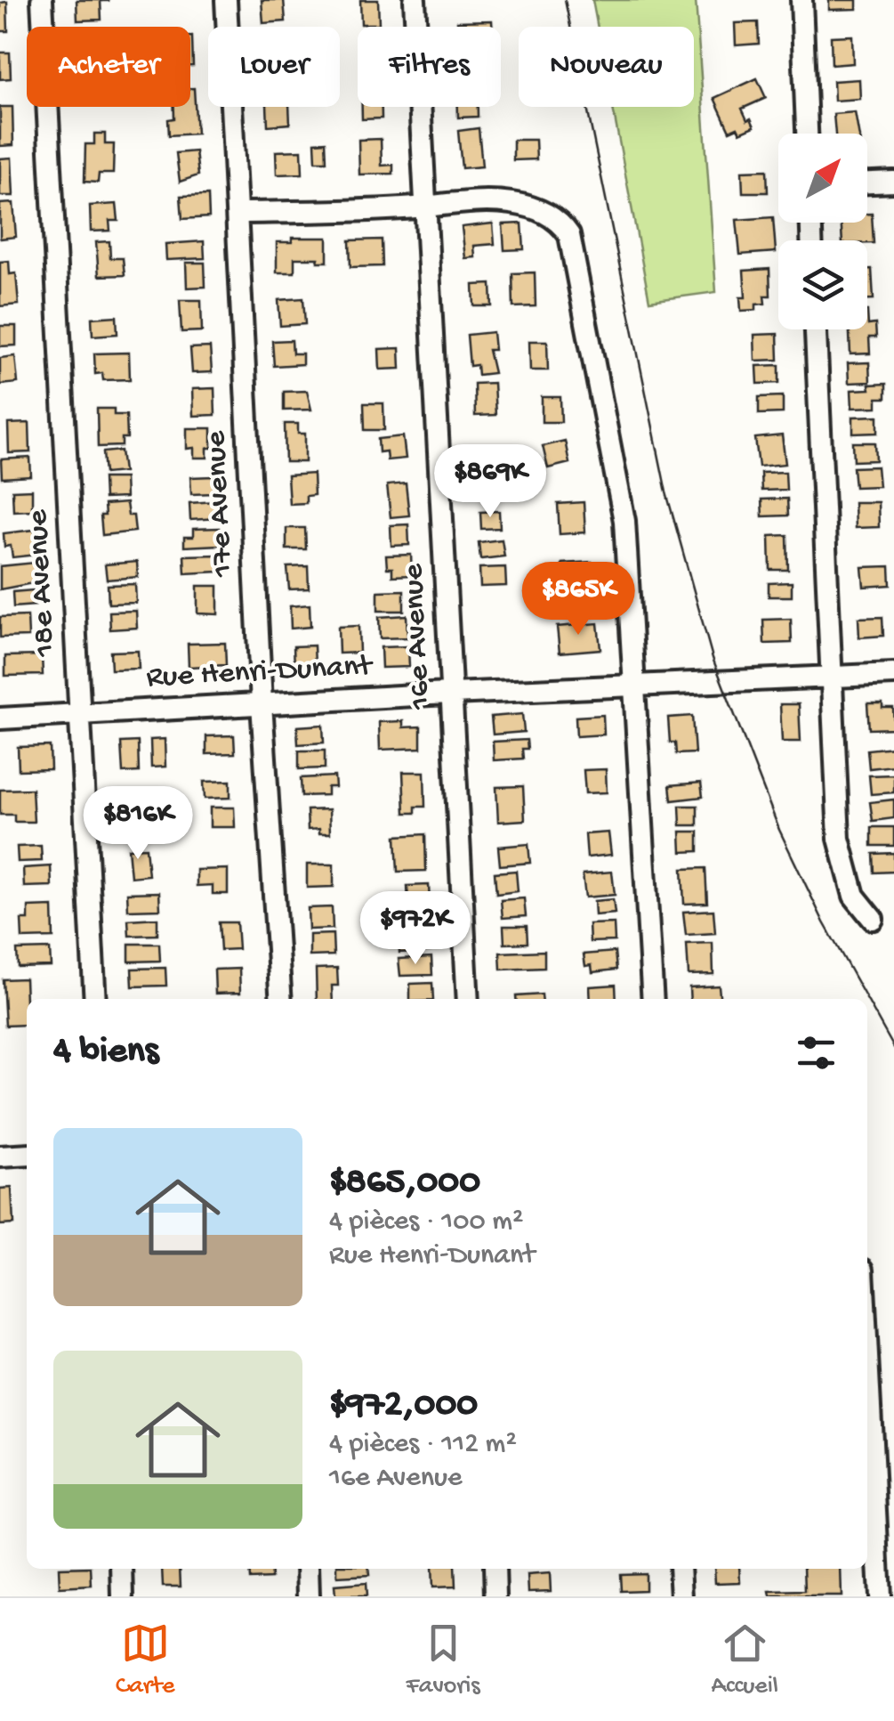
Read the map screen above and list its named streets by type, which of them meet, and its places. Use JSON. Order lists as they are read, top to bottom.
{
  "streets": {
    "street": [
      "17e Avenue",
      "18e Avenue",
      "16e Avenue",
      "Rue Henri-Dunant"
    ]
  },
  "crossings": [
    ["17e Avenue", "Rue Henri-Dunant"],
    ["18e Avenue", "Rue Henri-Dunant"],
    ["16e Avenue", "Rue Henri-Dunant"]
  ],
  "north": "top right",
  "page": {
    "chip": [
      "Acheter",
      "Louer",
      "Filtres",
      "Nouveau"
    ],
    "price": [
      "$869K",
      "$865K",
      "$816K",
      "$972K"
    ],
    "heading": "4 biens",
    "list": [
      {
        "name": "$865,000",
        "note": "4 pièces · 100 m² · Rue Henri-Dunant"
      },
      {
        "name": "$972,000",
        "note": "4 pièces · 112 m² · 16e Avenue"
      }
    ],
    "tabs": ["Carte", "Favoris", "Accueil"]
  }
}
